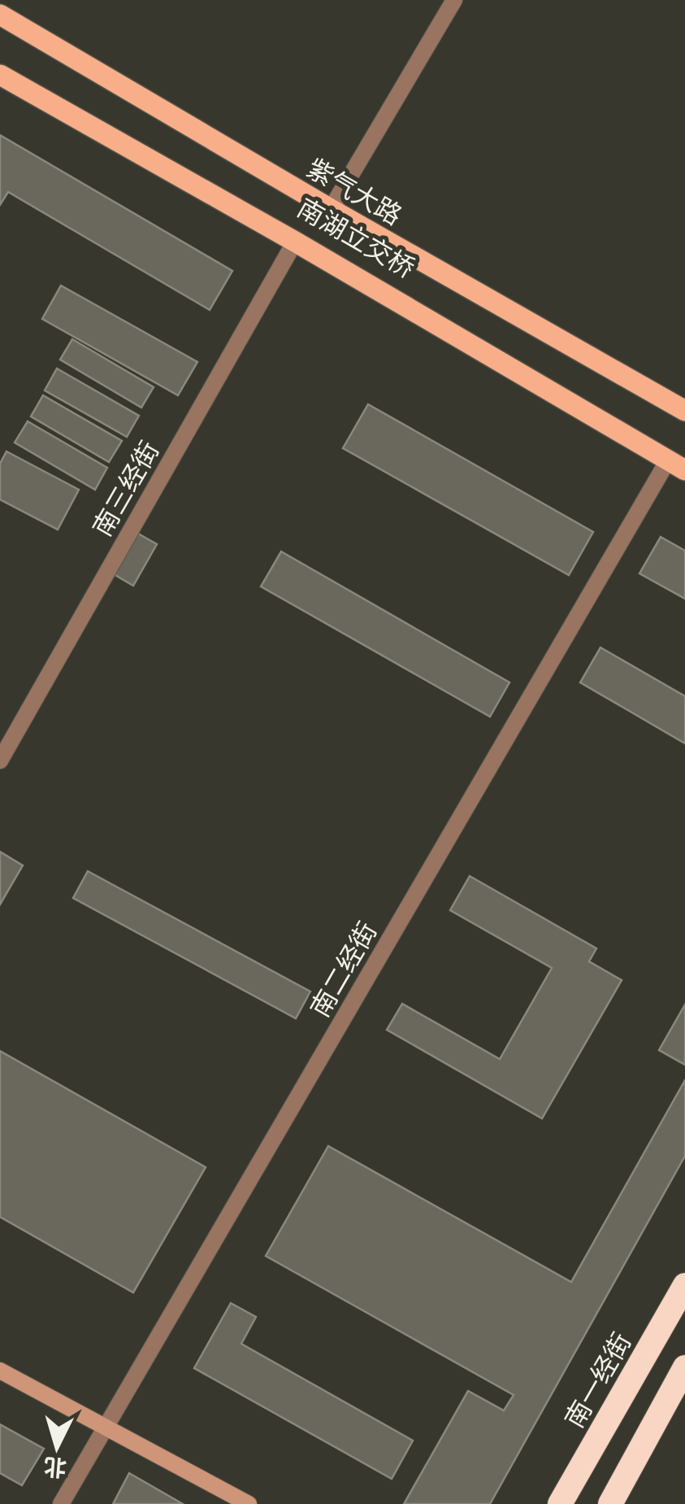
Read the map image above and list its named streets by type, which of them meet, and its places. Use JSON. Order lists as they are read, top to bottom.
{
  "streets": {
    "highway": ["南一经街"],
    "main road": ["紫气大路", "南湖立交桥"],
    "street": ["南三经街", "南二经街"]
  },
  "crossings": [
    ["南湖立交桥", "南二经街"]
  ],
  "north": "bottom"
}
